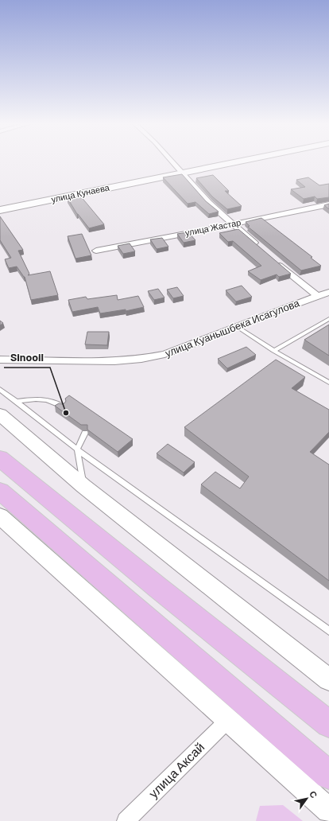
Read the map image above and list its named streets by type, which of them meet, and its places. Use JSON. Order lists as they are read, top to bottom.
{
  "streets": {
    "main road": ["улица Кунаева"],
    "street": ["улица Жастар", "улица Куанышбека Исагулова", "улица Аксай"]
  },
  "places": ["Sinooil"],
  "north": "top right"
}
